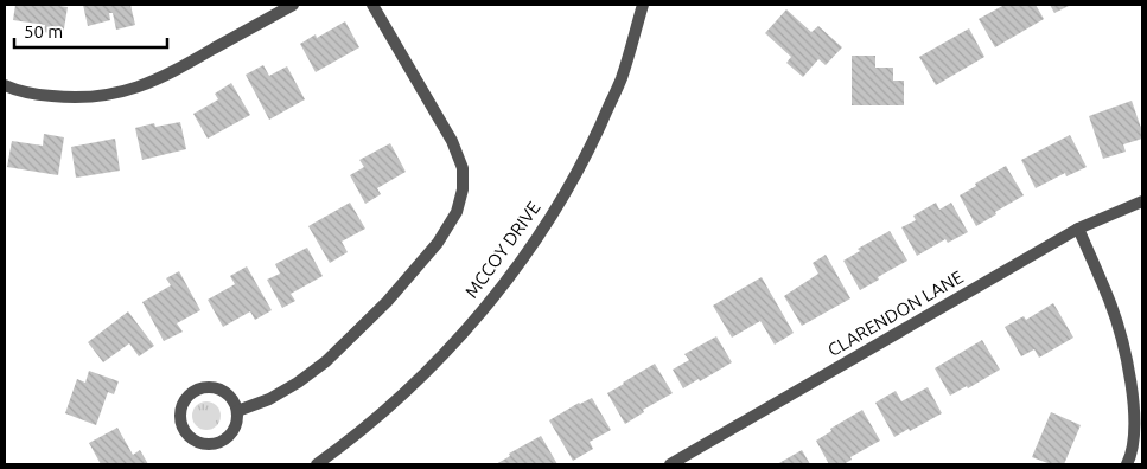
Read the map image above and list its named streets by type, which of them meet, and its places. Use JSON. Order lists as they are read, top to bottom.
{
  "streets": {
    "street": ["MCCOY DRIVE", "CLARENDON LANE"]
  },
  "scale_bar": "50 m"
}
